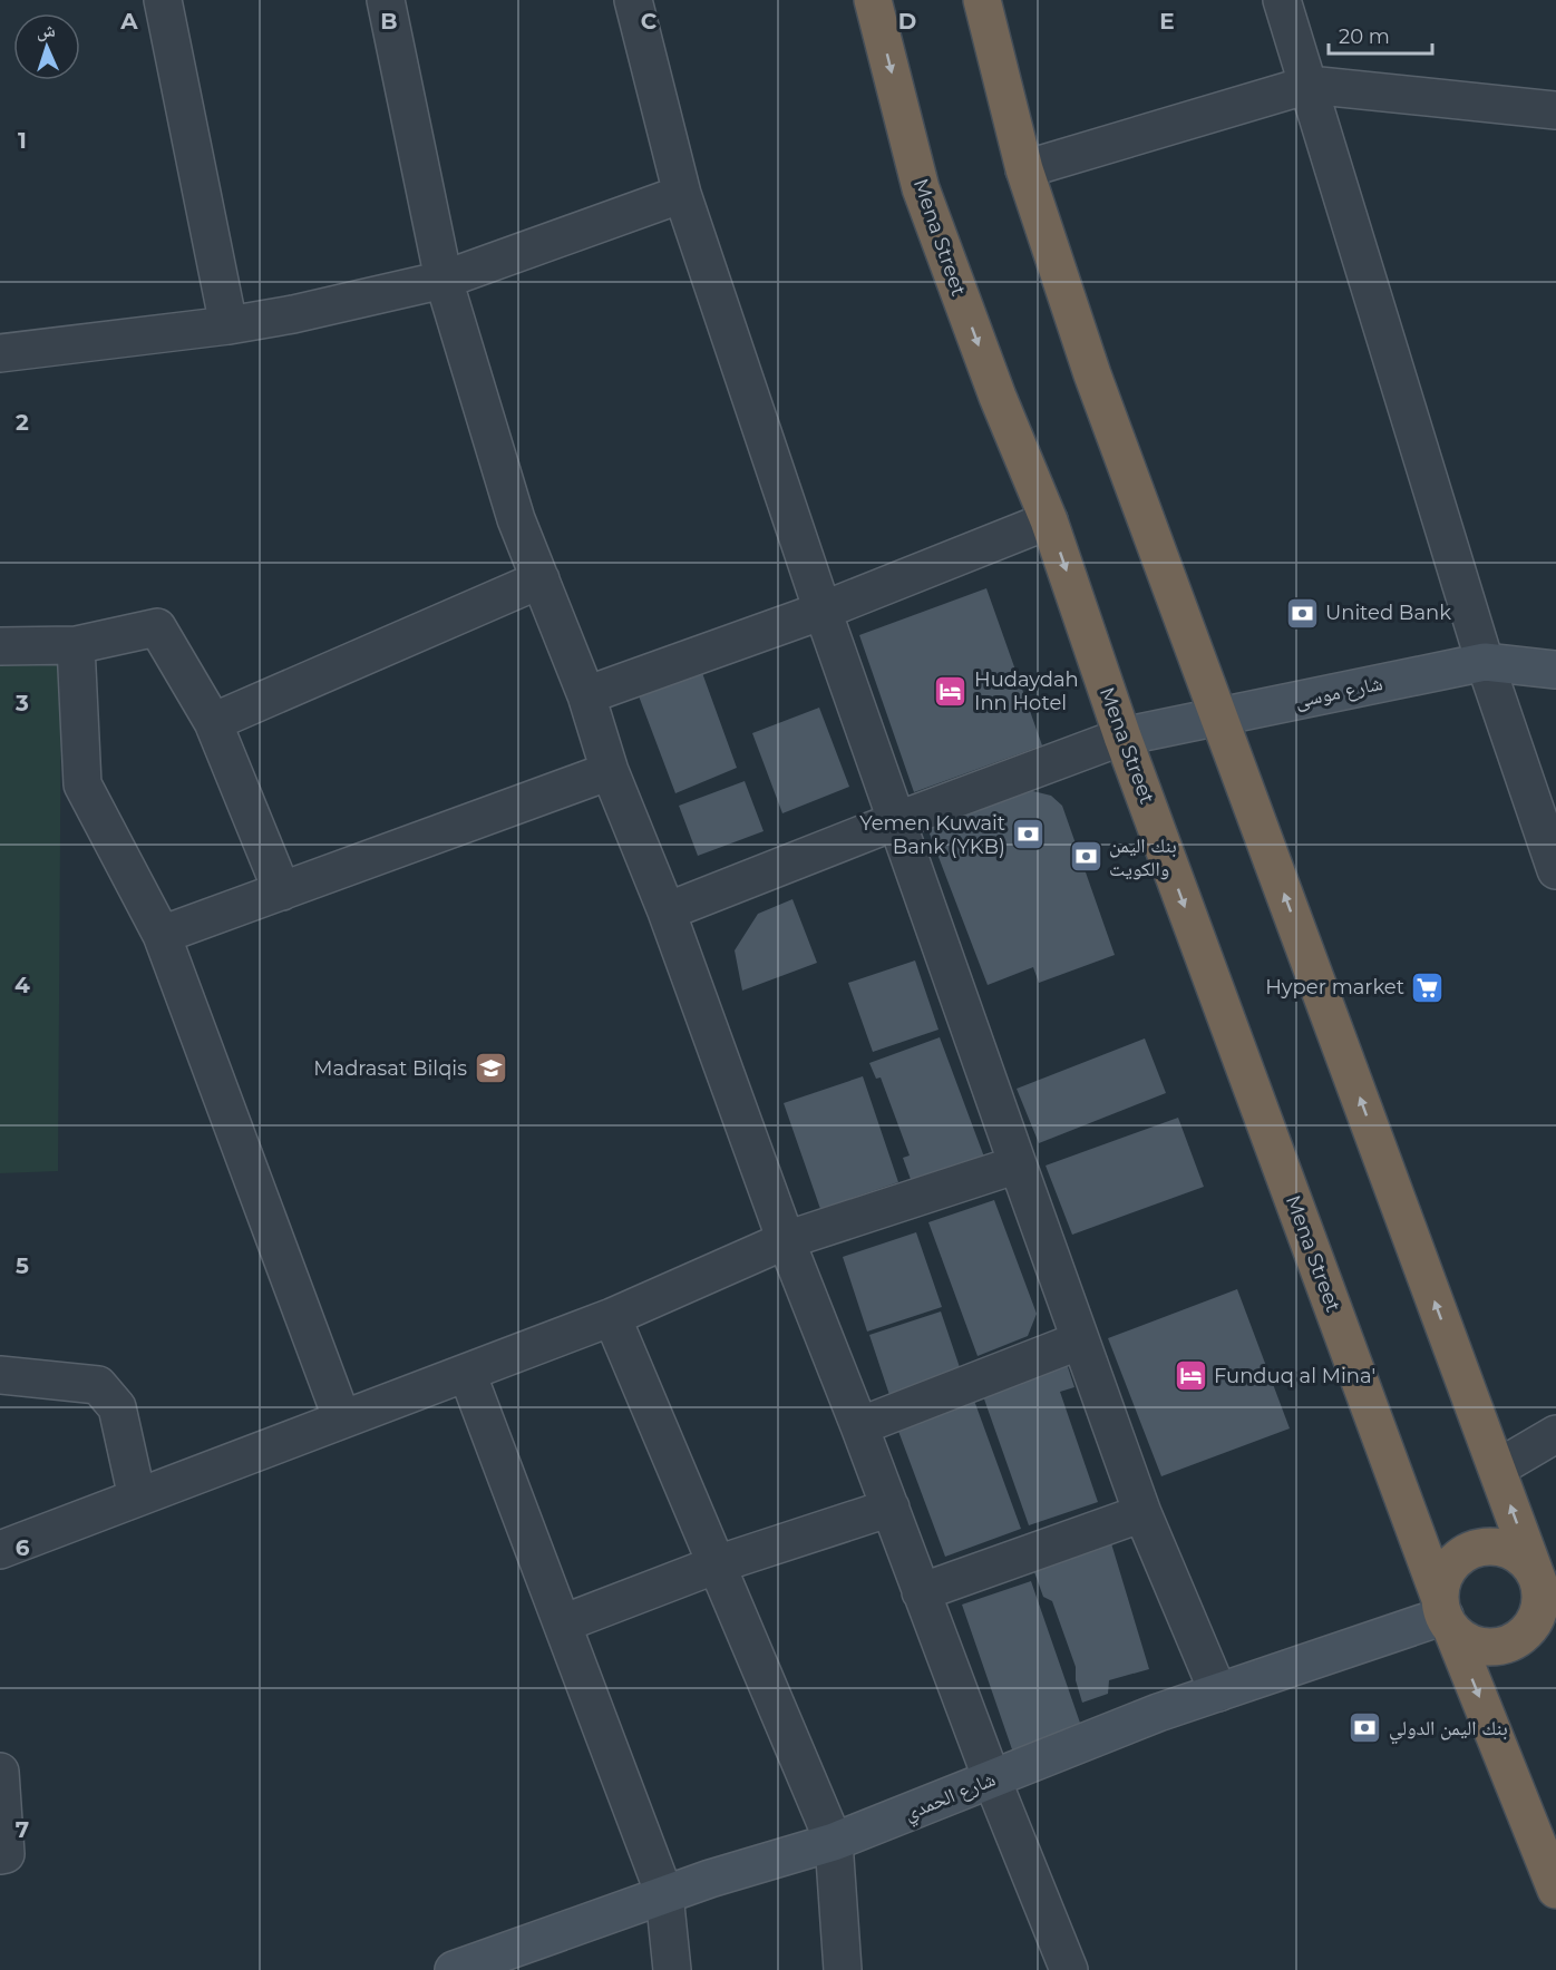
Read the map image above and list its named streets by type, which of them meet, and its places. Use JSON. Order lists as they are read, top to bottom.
{
  "streets": {
    "highway": ["Mena Street"],
    "main road": ["شارع موسى", "شارع الحمدي"]
  },
  "crossings": [
    ["Mena Street", "شارع موسى"],
    ["Mena Street", "شارع الحمدي"]
  ],
  "places": {
    "bank": [
      "United Bank",
      "Yemen Kuwait Bank (YKB)",
      "بنك اليمن والكويت",
      "بنك اليمن الدولي"
    ],
    "hotel": ["Hudaydah Inn Hotel", "Funduq al Mina'"],
    "supermarket": ["Hyper market"],
    "school or university": ["Madrasat Bilqis"]
  },
  "scale_bar": "20 m",
  "north": "top",
  "grid": {
    "columns": [
      "A",
      "B",
      "C",
      "D",
      "E"
    ],
    "rows": [
      "1",
      "2",
      "3",
      "4",
      "5",
      "6",
      "7"
    ]
  }
}
